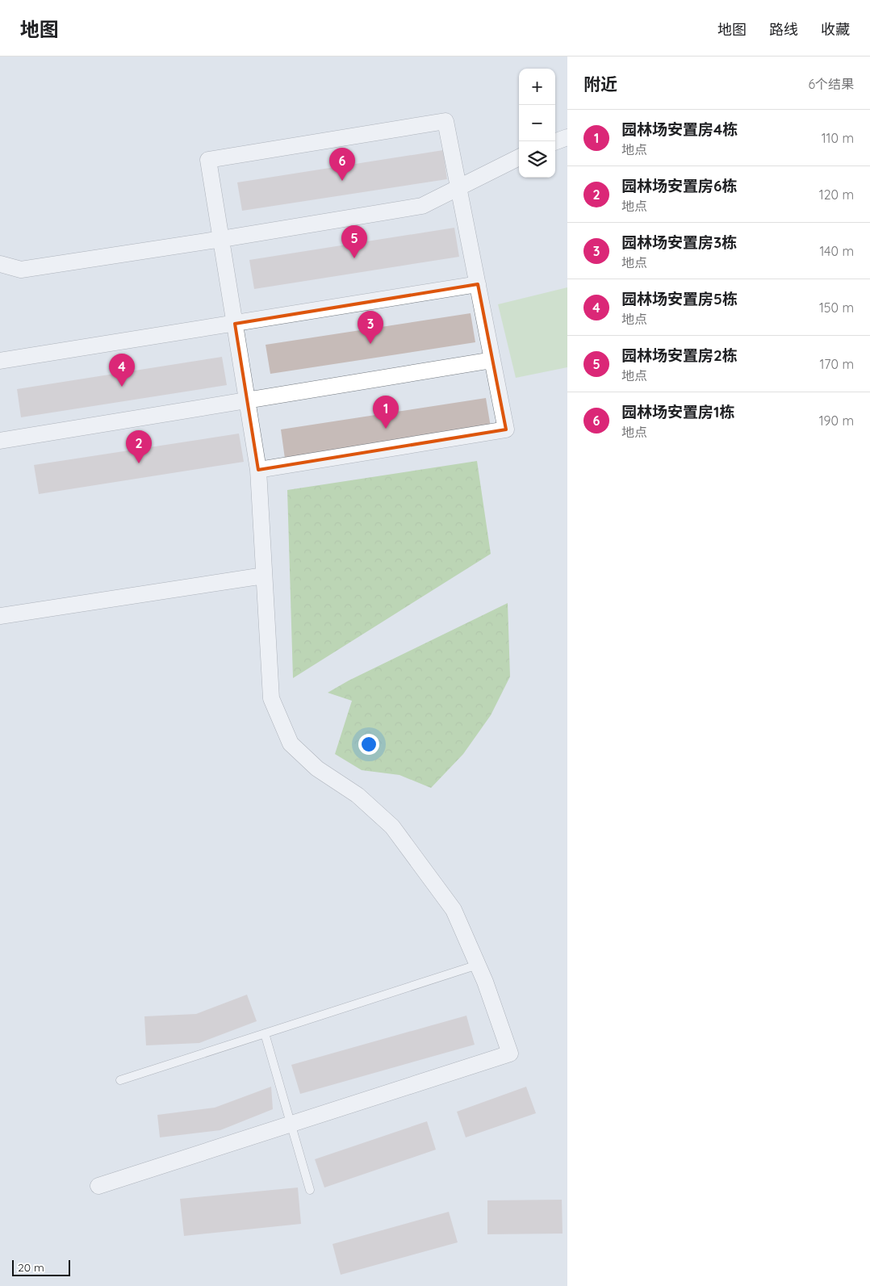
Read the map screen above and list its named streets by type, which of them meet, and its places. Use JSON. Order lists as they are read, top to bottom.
{
  "scale_bar": "20 m",
  "page": {
    "header": "地图",
    "nav": ["地图", "路线", "收藏"],
    "heading": ["附近", "6个结果"],
    "map_buttons": ["+", "−"],
    "list": [
      {
        "mark": "1",
        "name": "园林场安置房4栋",
        "note": "地点",
        "value": "110 m"
      },
      {
        "mark": "2",
        "name": "园林场安置房6栋",
        "note": "地点",
        "value": "120 m"
      },
      {
        "mark": "3",
        "name": "园林场安置房3栋",
        "note": "地点",
        "value": "140 m"
      },
      {
        "mark": "4",
        "name": "园林场安置房5栋",
        "note": "地点",
        "value": "150 m"
      },
      {
        "mark": "5",
        "name": "园林场安置房2栋",
        "note": "地点",
        "value": "170 m"
      },
      {
        "mark": "6",
        "name": "园林场安置房1栋",
        "note": "地点",
        "value": "190 m"
      }
    ],
    "pins": [
      "6",
      "5",
      "3",
      "4",
      "1",
      "2"
    ],
    "scale": "20 m"
  }
}
